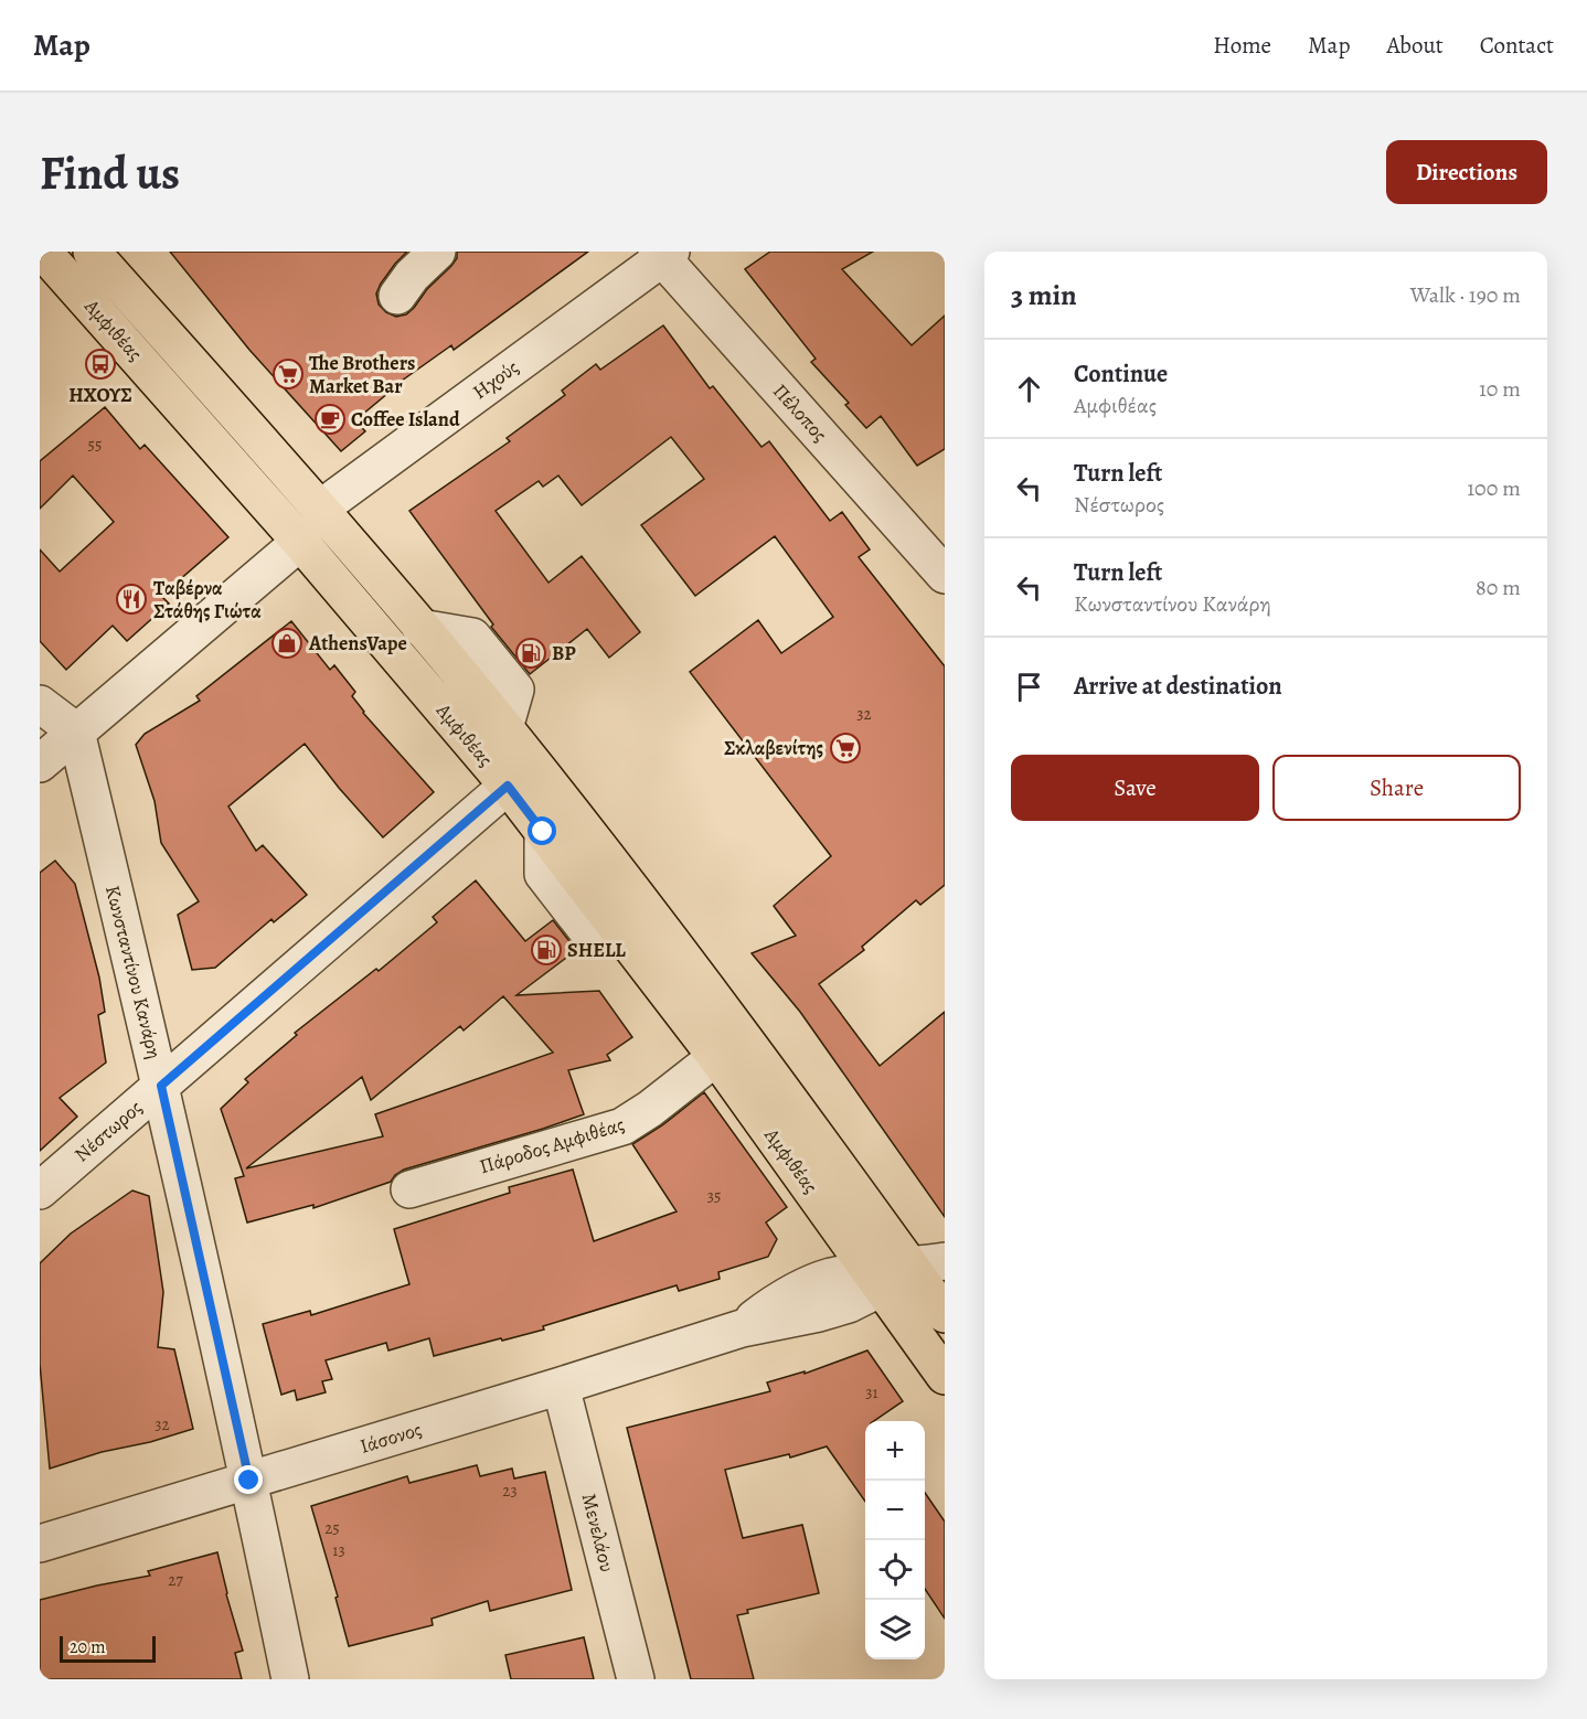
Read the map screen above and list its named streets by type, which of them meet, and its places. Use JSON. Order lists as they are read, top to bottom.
{
  "streets": {
    "main road": ["Αμφιθέας"],
    "street": [
      "Ηχούς",
      "Πέλοπος",
      "Κωνσταντίνου Κανάρη",
      "Νέστωρος",
      "Πάροδος Αμφιθέας",
      "Ιάσονος",
      "Μενελάου"
    ]
  },
  "crossings": [
    ["Αμφιθέας", "Ηχούς"],
    ["Αμφιθέας", "Νέστωρος"],
    ["Αμφιθέας", "Πάροδος Αμφιθέας"],
    ["Αμφιθέας", "Ιάσονος"],
    ["Ηχούς", "Πέλοπος"],
    ["Κωνσταντίνου Κανάρη", "Νέστωρος"],
    ["Κωνσταντίνου Κανάρη", "Ιάσονος"],
    ["Ιάσονος", "Μενελάου"]
  ],
  "places": {
    "bus stop": ["ΗΧΟΥΣ"],
    "supermarket": ["The Brothers Market Bar", "Σκλαβενίτης"],
    "cafe": ["Coffee Island"],
    "restaurant": ["Ταβέρνα Στάθης Γιώτα"],
    "shop": ["AthensVape"],
    "fuel station": ["BP", "SHELL"]
  },
  "house_numbers": [
    "55",
    "32",
    "35",
    "31",
    "32",
    "23",
    "25",
    "13",
    "27"
  ],
  "scale_bar": "20 m",
  "page": {
    "header": "Map",
    "nav": [
      "Home",
      "Map",
      "About",
      "Contact"
    ],
    "buttons": [
      "Directions",
      ["Save", "Share"]
    ],
    "title": "Find us",
    "heading": ["3 min", "Walk · 190 m"],
    "list": [
      ["Continue", "Αμφιθέας", "10 m"],
      ["Turn left", "Νέστωρος", "100 m"],
      ["Turn left", "Κωνσταντίνου Κανάρη", "80 m"],
      "Arrive at destination"
    ],
    "map_buttons": ["+", "−"],
    "scale": "20 m"
  }
}
